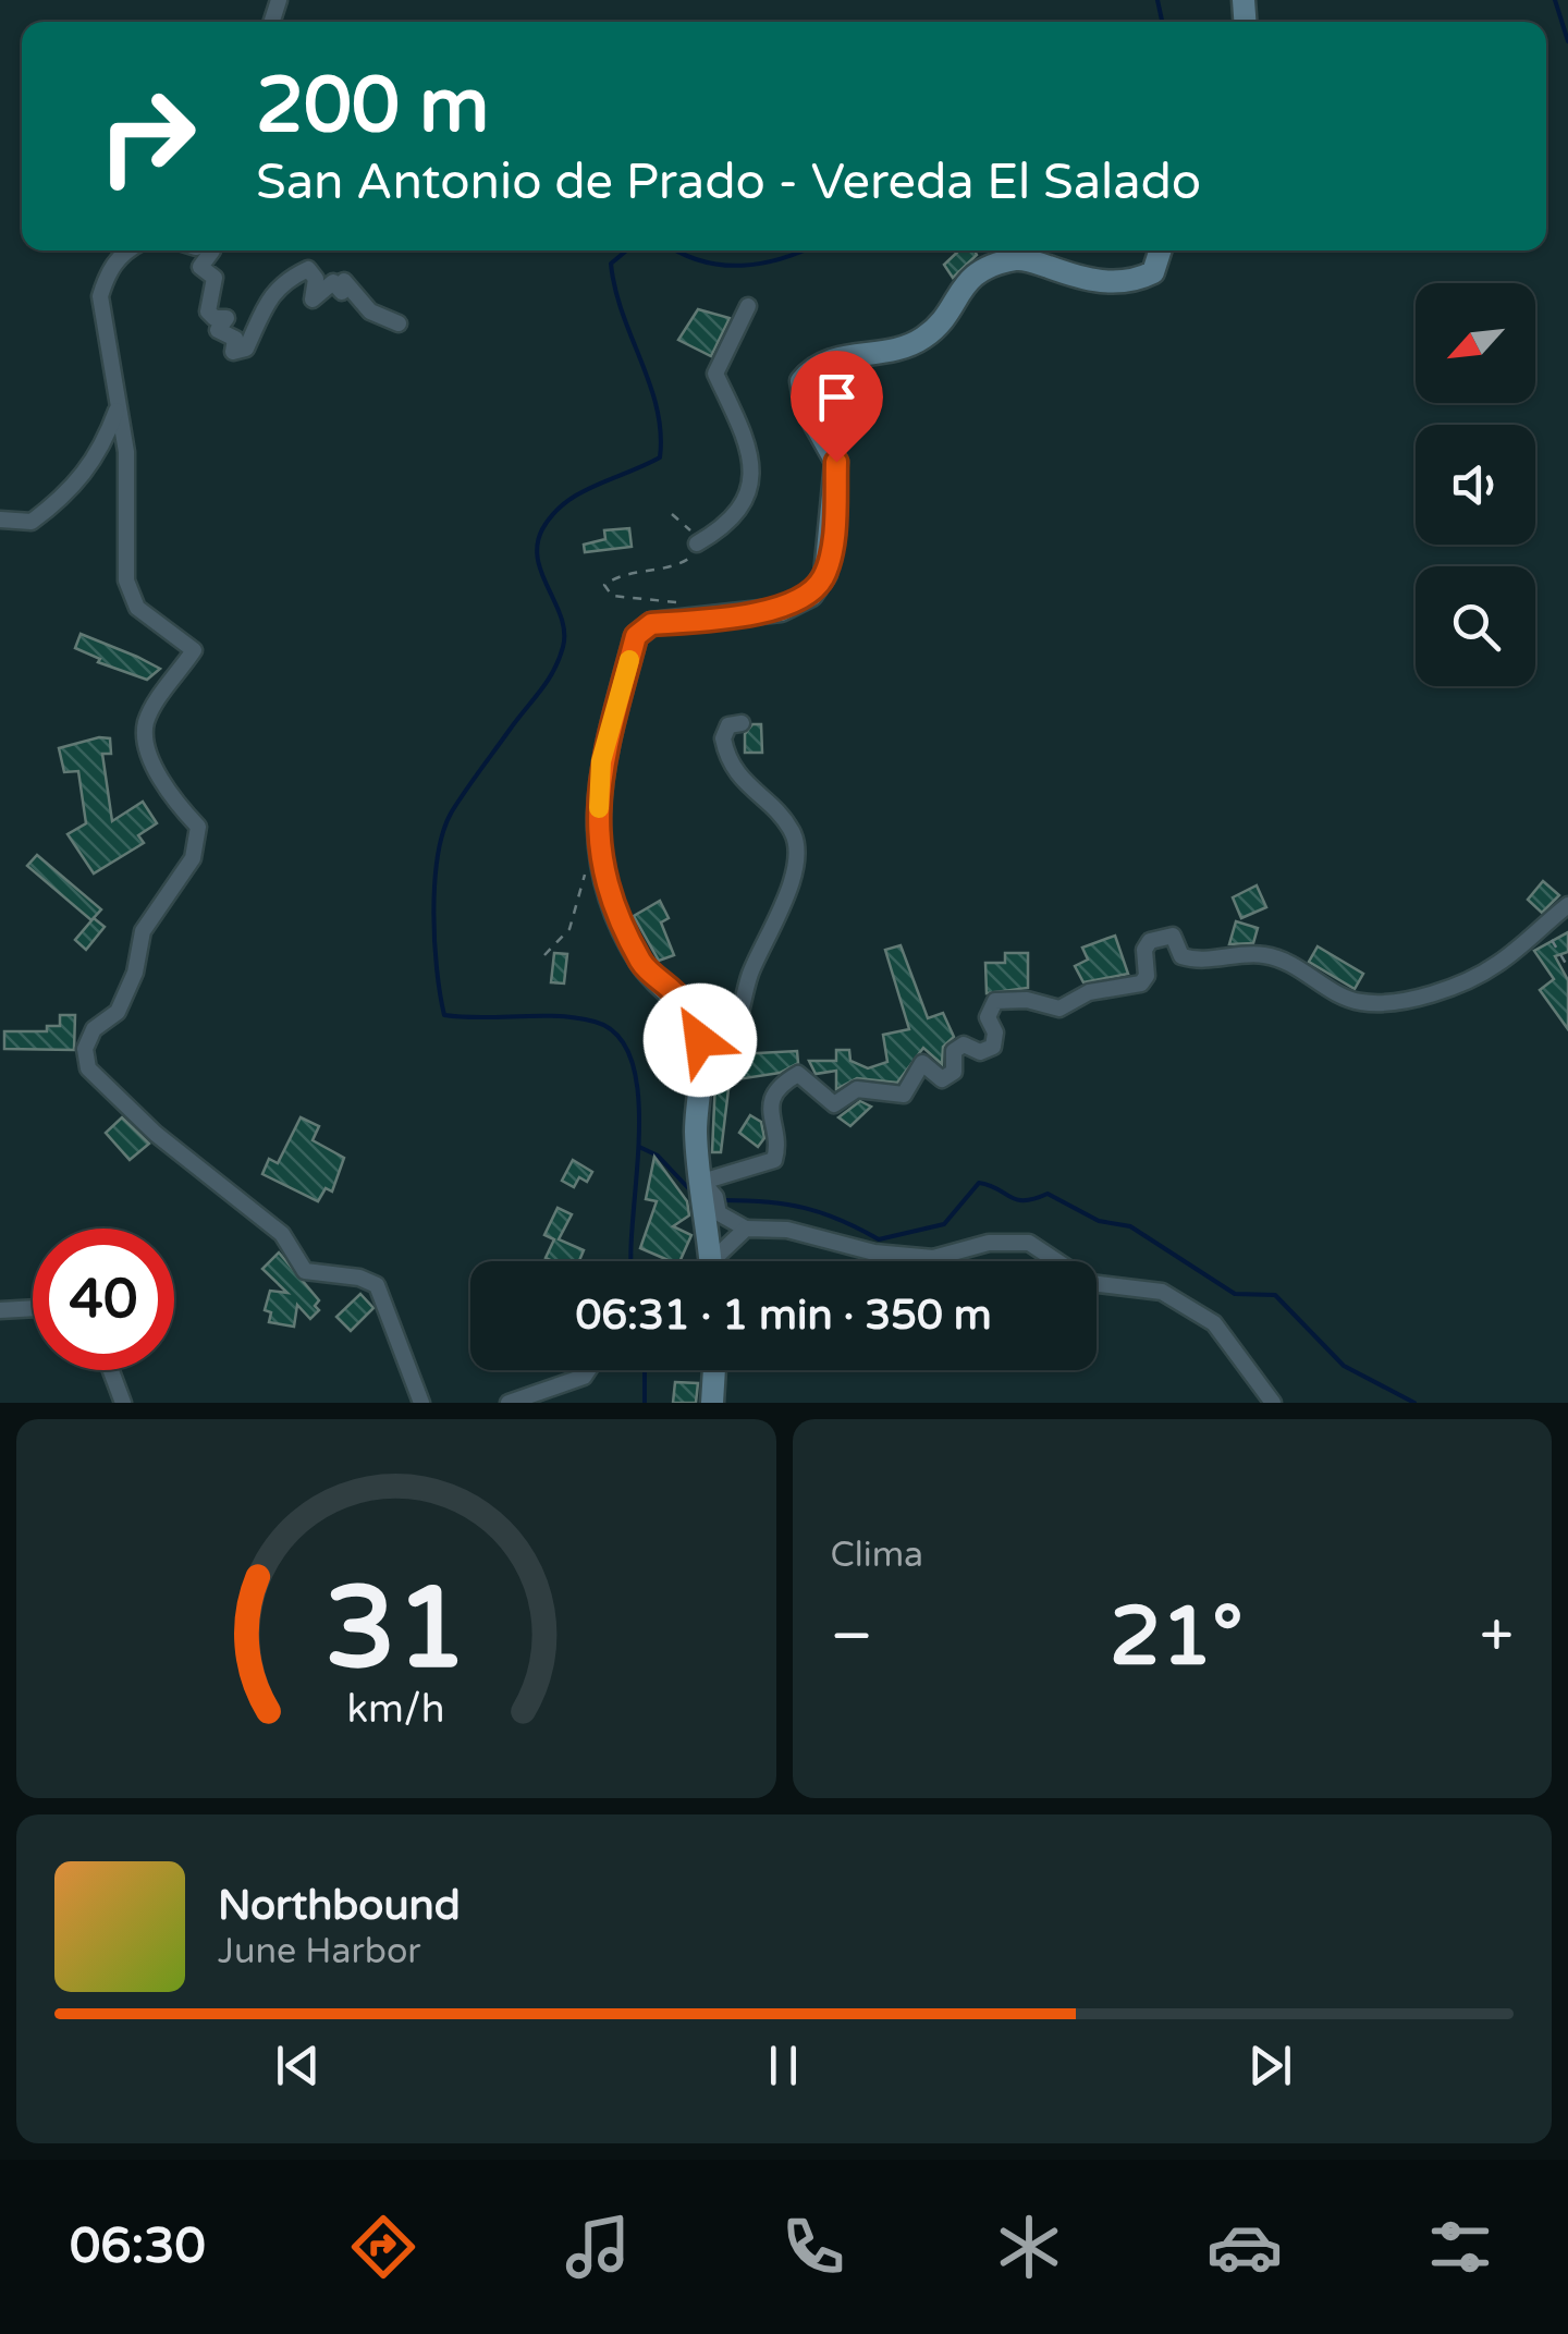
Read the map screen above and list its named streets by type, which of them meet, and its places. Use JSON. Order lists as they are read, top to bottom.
{
  "north": "bottom left",
  "page": {
    "turn": ["200 m", "San Antonio de Prado - Vereda El Salado"],
    "limit": "40",
    "trip": "06:31 · 1 min · 350 m",
    "tile": "Clima",
    "heat": ["−", "21°", "+"],
    "song": ["Northbound", "June Harbor"],
    "tabs": "06:30",
    "gauge": ["31", "km/h"]
  }
}
